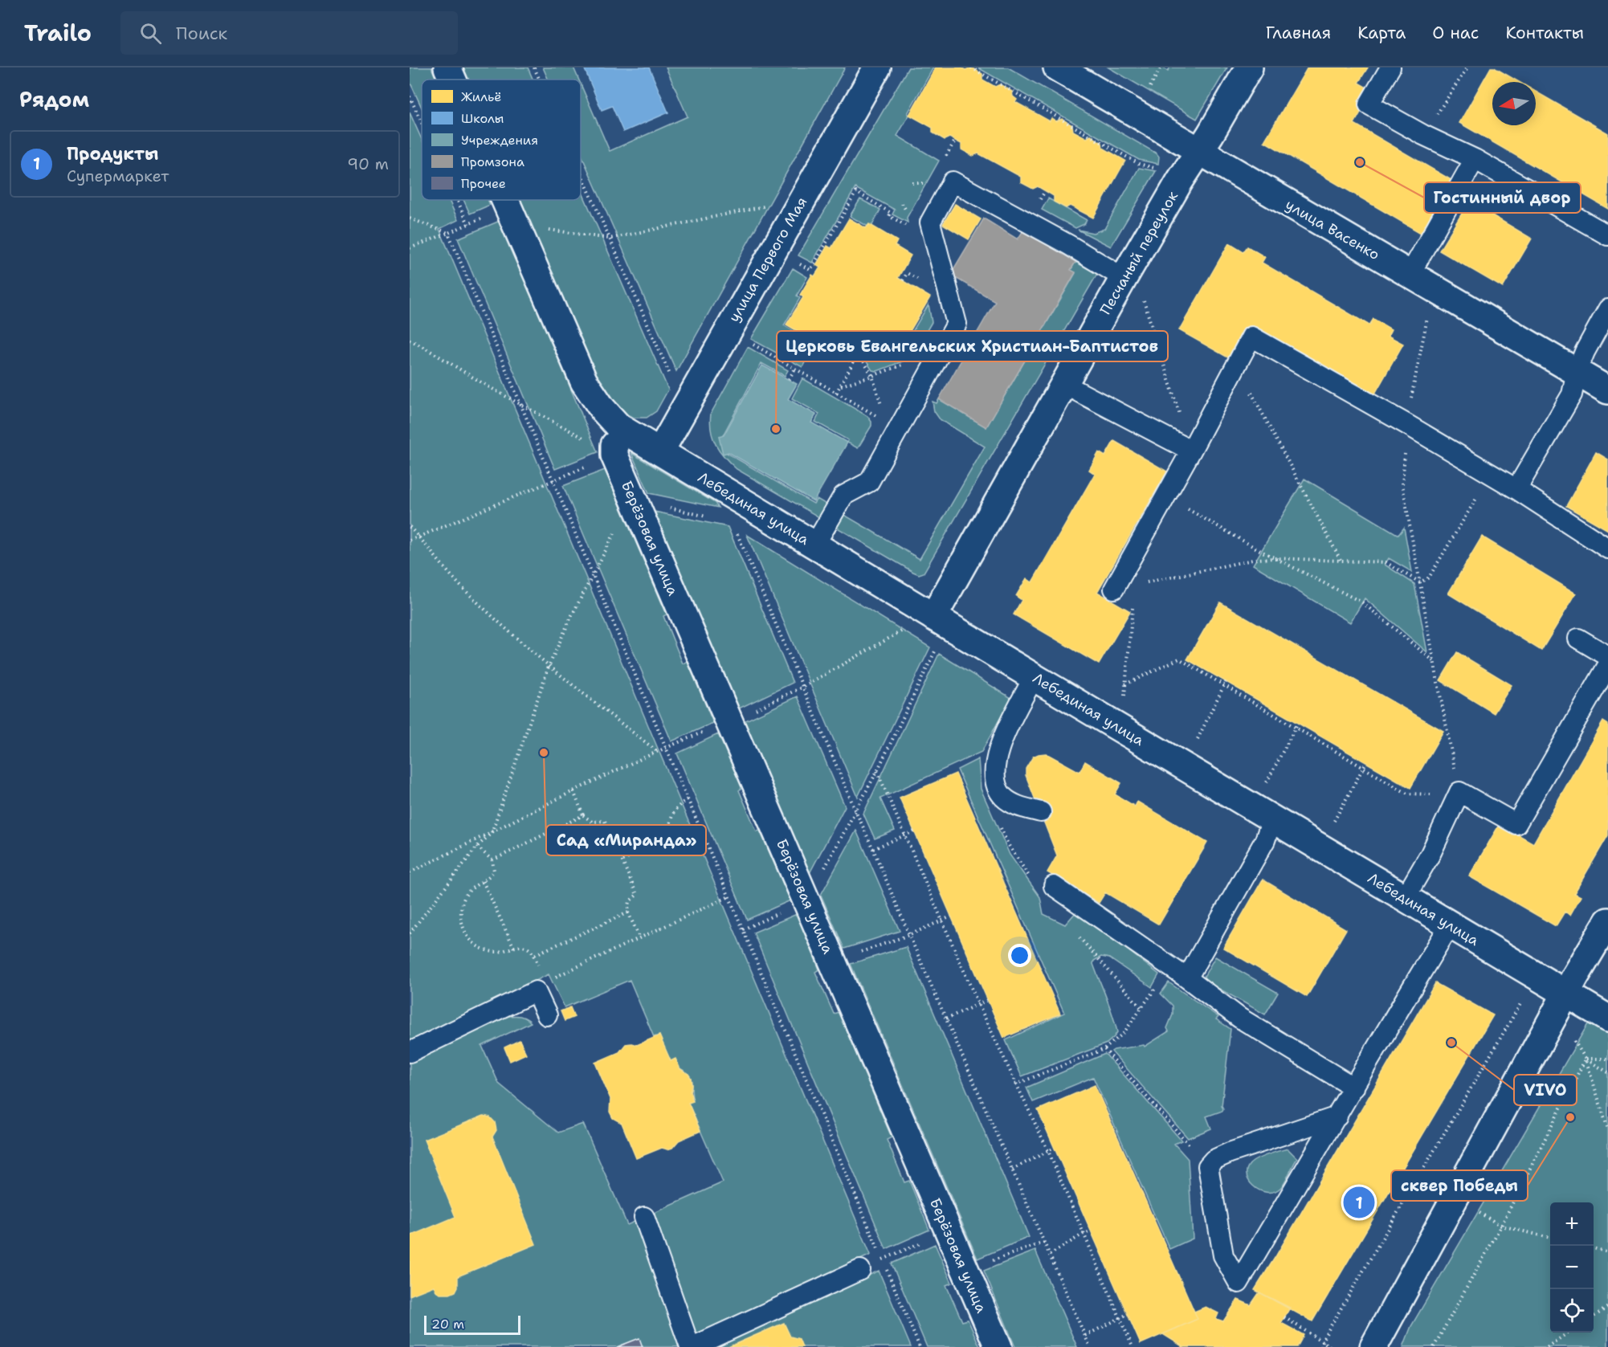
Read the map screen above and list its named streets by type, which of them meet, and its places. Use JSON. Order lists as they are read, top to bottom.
{
  "streets": {
    "street": [
      "улица Васенко",
      "Песчаный переулок",
      "улица Первого Мая",
      "Лебединая улица",
      "Берёзовая улица"
    ]
  },
  "crossings": [
    ["улица Васенко", "Песчаный переулок"],
    ["Песчаный переулок", "Лебединая улица"],
    ["улица Первого Мая", "Лебединая улица"]
  ],
  "places": [
    "Гостинный двор",
    "Церковь Евангельских Христиан-Баптистов",
    "Сад «Миранда»",
    "VIVO",
    "сквер Победы"
  ],
  "legend": [
    "Жильё",
    "Школы",
    "Учреждения",
    "Промзона",
    "Прочее"
  ],
  "scale_bar": "20 m",
  "north": "left",
  "page": {
    "header": "Trailo",
    "search": "Поиск",
    "nav": [
      "Главная",
      "Карта",
      "О нас",
      "Контакты"
    ],
    "heading": "Рядом",
    "list": [
      {
        "mark": "1",
        "name": "Продукты",
        "note": "Супермаркет",
        "value": "90 m"
      }
    ],
    "pins": "1",
    "map_buttons": ["+", "−"],
    "scale": "20 m"
  }
}
